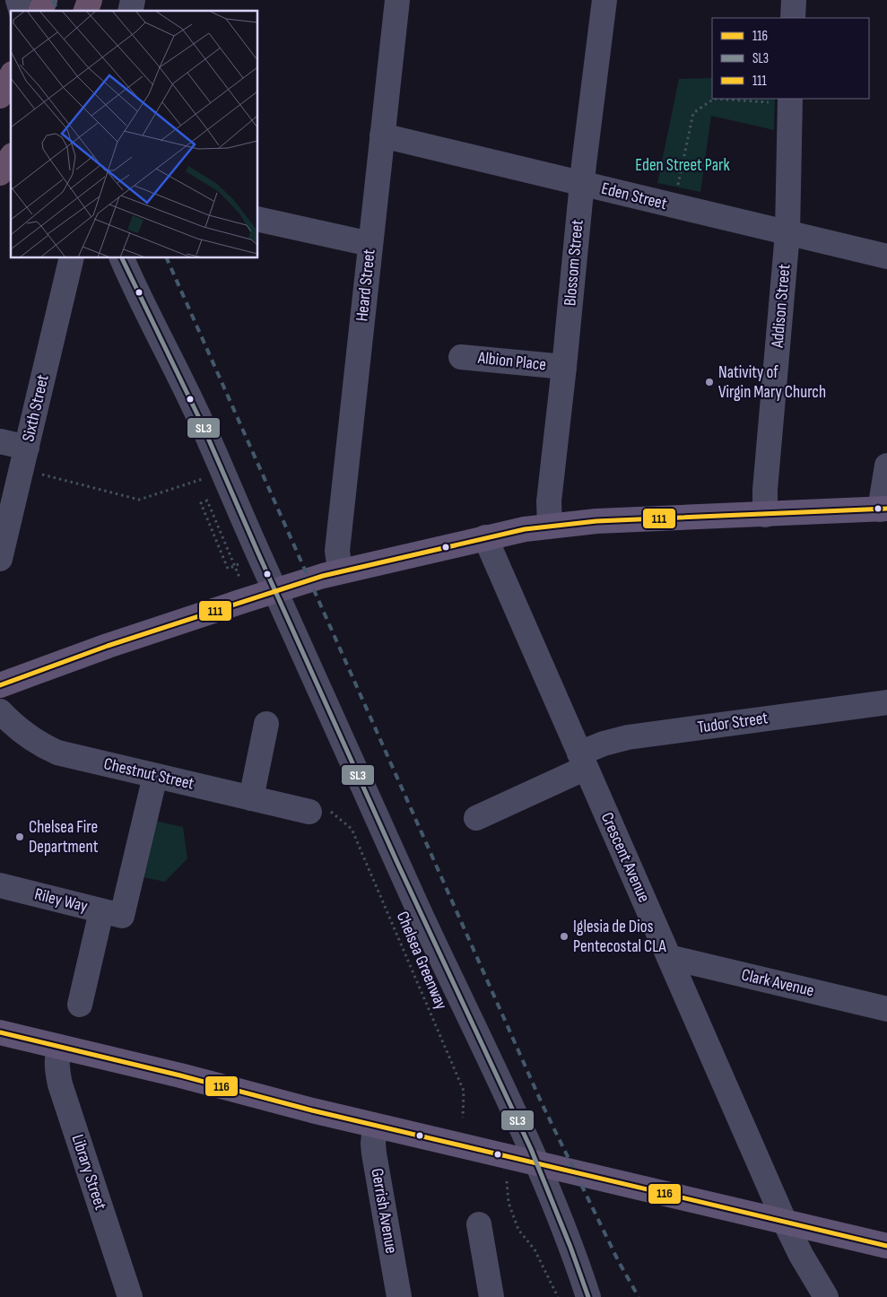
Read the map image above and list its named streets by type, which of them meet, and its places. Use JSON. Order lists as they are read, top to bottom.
{
  "streets": {
    "street": [
      "Eden Street",
      "Blossom Street",
      "Heard Street",
      "Addison Street",
      "Albion Place",
      "Sixth Street",
      "Tudor Street",
      "Chestnut Street",
      "Crescent Avenue",
      "Riley Way",
      "Clark Avenue",
      "Library Street",
      "Gerrish Avenue"
    ],
    "path": ["Chelsea Greenway"]
  },
  "crossings": [
    ["Eden Street", "Blossom Street"],
    ["Eden Street", "Heard Street"],
    ["Eden Street", "Addison Street"],
    ["Blossom Street", "Albion Place"],
    ["Tudor Street", "Crescent Avenue"],
    ["Crescent Avenue", "Clark Avenue"]
  ],
  "parks": ["Eden Street Park"],
  "places": ["Nativity of Virgin Mary Church", "Chelsea Fire Department", "Iglesia de Dios Pentecostal CLA"],
  "lines": ["transit line SL3", "transit line 111", "transit line 116"],
  "legend": ["116", "SL3", "111"]
}
